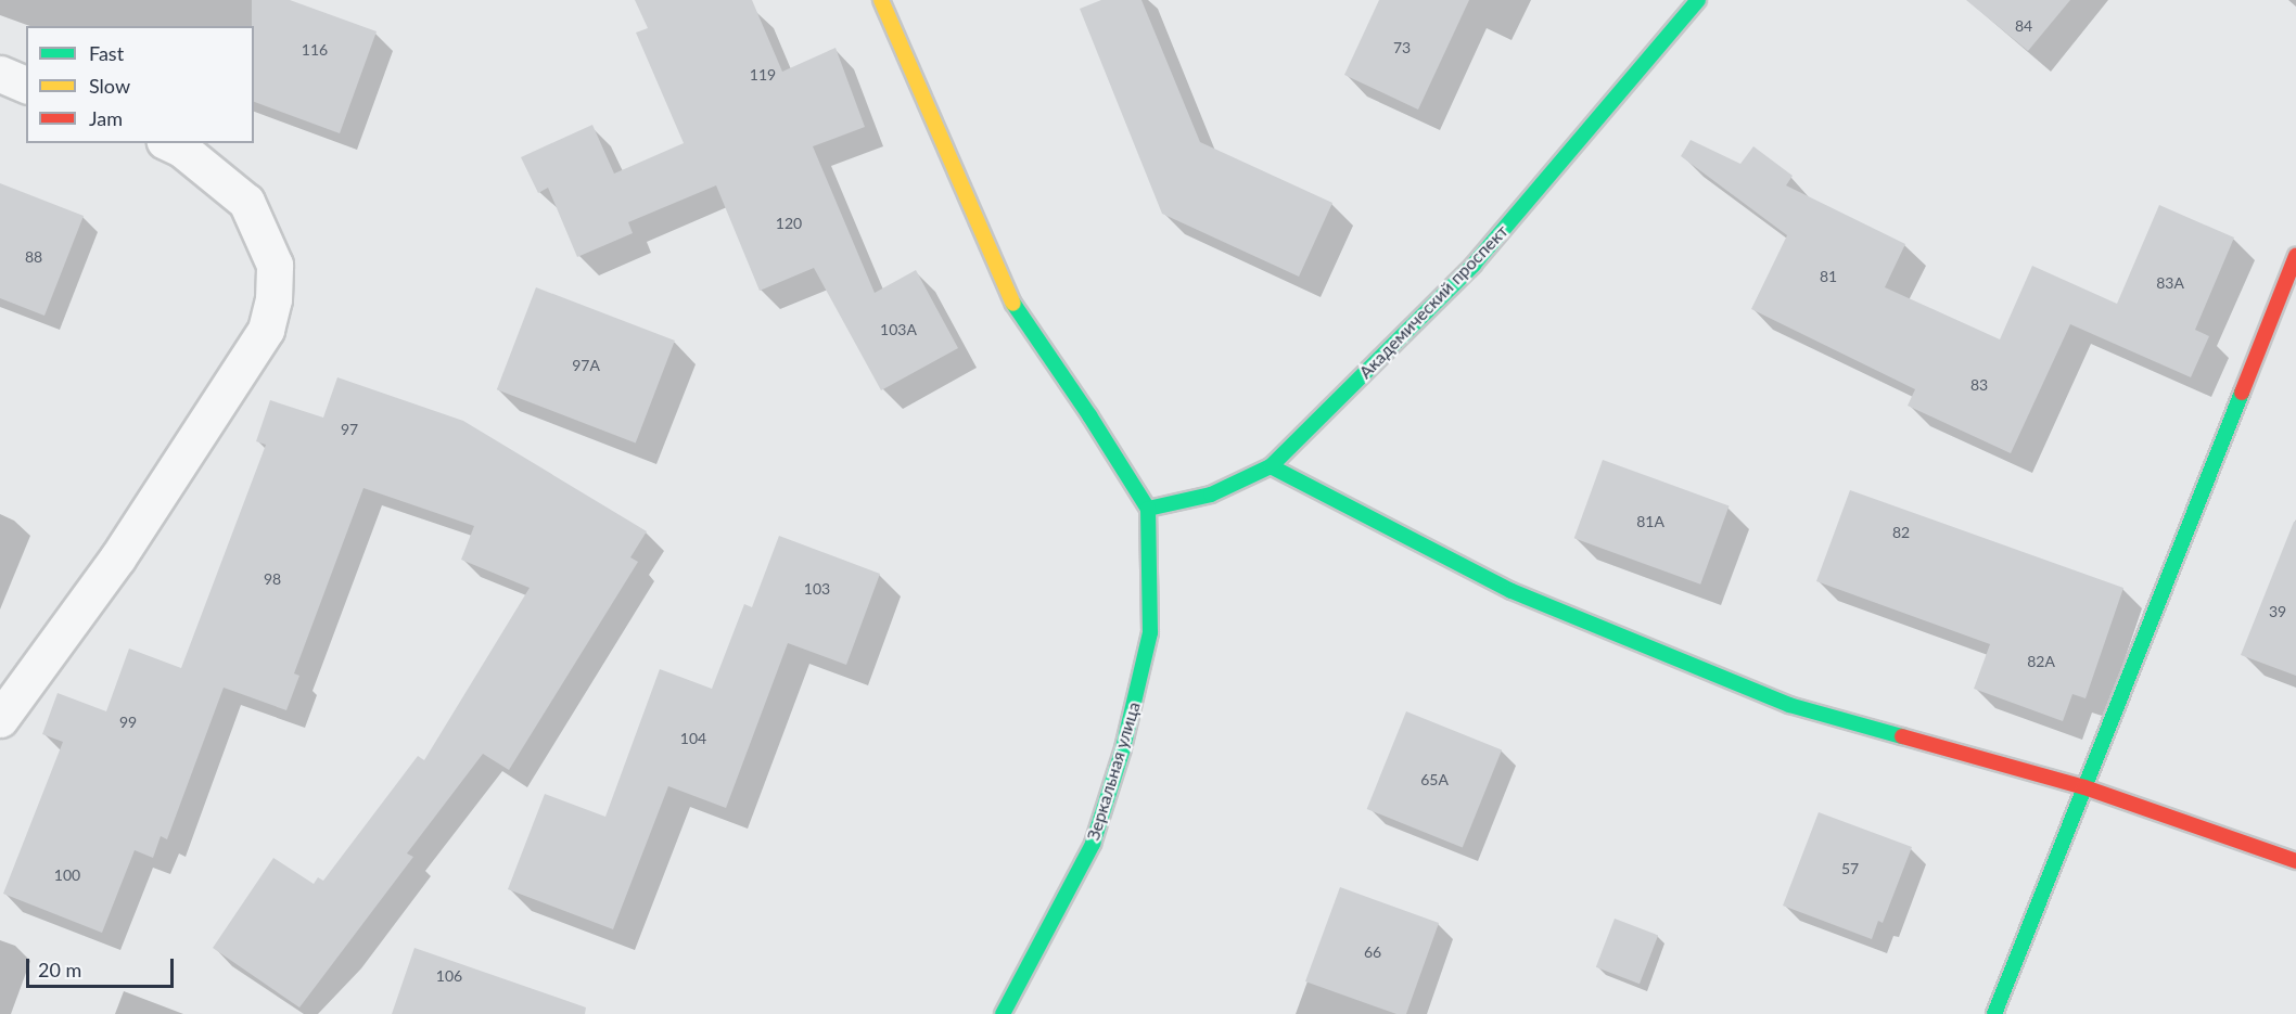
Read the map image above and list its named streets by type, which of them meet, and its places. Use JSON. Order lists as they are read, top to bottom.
{
  "streets": {
    "street": ["Академический проспект", "Зеркальная улица"]
  },
  "crossings": [
    ["Академический проспект", "Зеркальная улица"]
  ],
  "house_numbers": [
    "84",
    "73",
    "116",
    "119",
    "120",
    "88",
    "81",
    "83А",
    "103А",
    "97А",
    "83",
    "97",
    "81А",
    "82",
    "98",
    "103",
    "39",
    "82А",
    "99",
    "104",
    "65А",
    "57",
    "100",
    "66",
    "106"
  ],
  "legend": ["Fast", "Slow", "Jam"],
  "scale_bar": "20 m"
}
